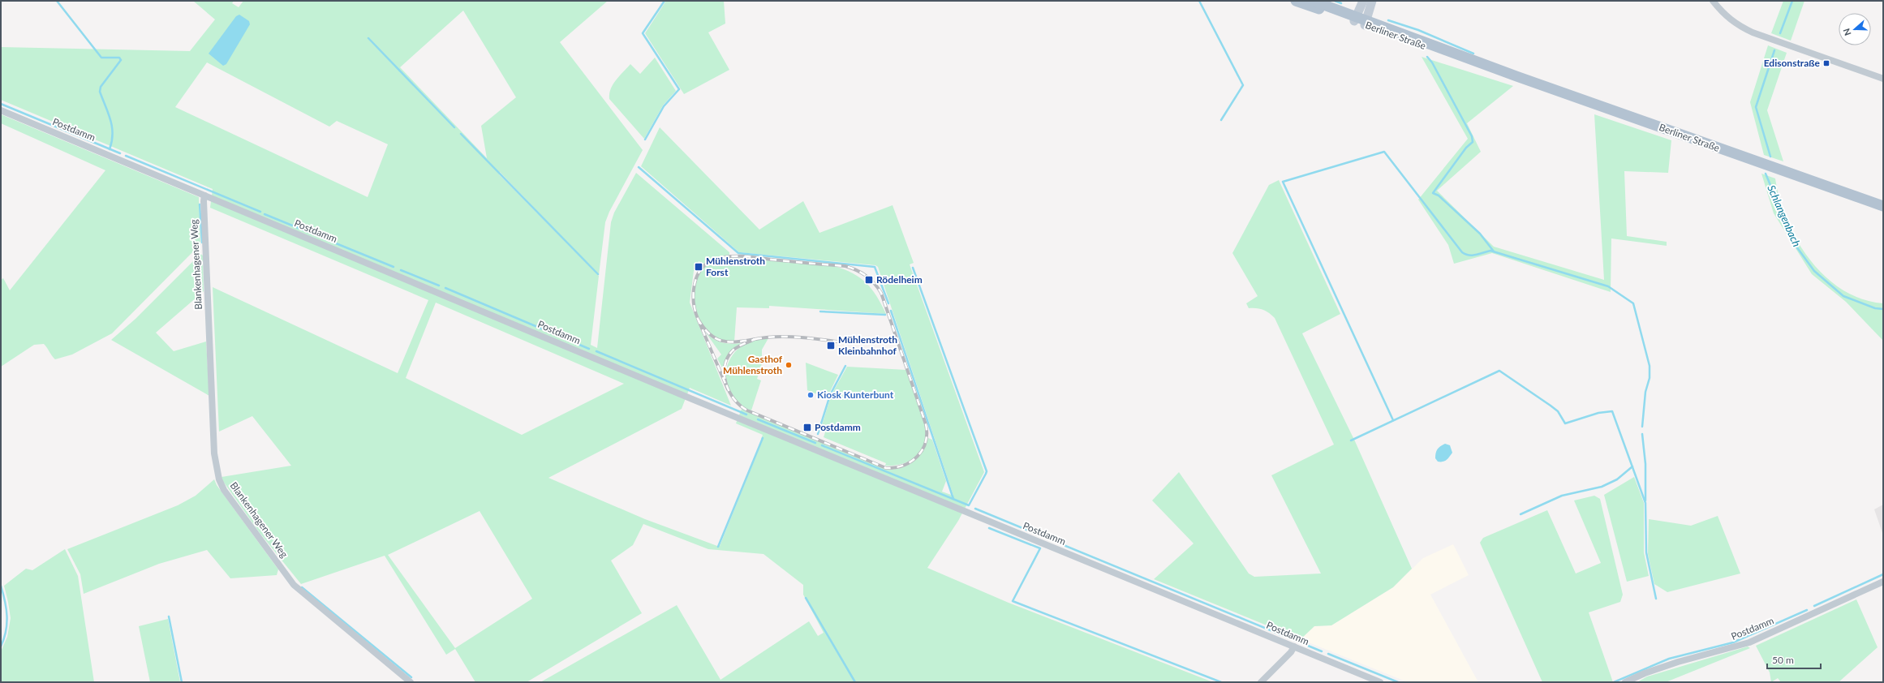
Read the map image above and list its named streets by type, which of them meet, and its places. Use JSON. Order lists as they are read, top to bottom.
{
  "streets": {
    "main road": ["Berliner Straße"],
    "street": ["Postdamm", "Blankenhagener Weg"]
  },
  "crossings": [
    ["Postdamm", "Blankenhagener Weg"]
  ],
  "water": ["Schlangenbach"],
  "places": {
    "transit": [
      "Edisonstraße",
      "Mühlenstroth Forst",
      "Rödelheim",
      "Mühlenstroth Kleinbahnhof",
      "Postdamm"
    ],
    "other": ["Gasthof Mühlenstroth", "Kiosk Kunterbunt"]
  },
  "scale_bar": "50 m",
  "north": "left"
}
